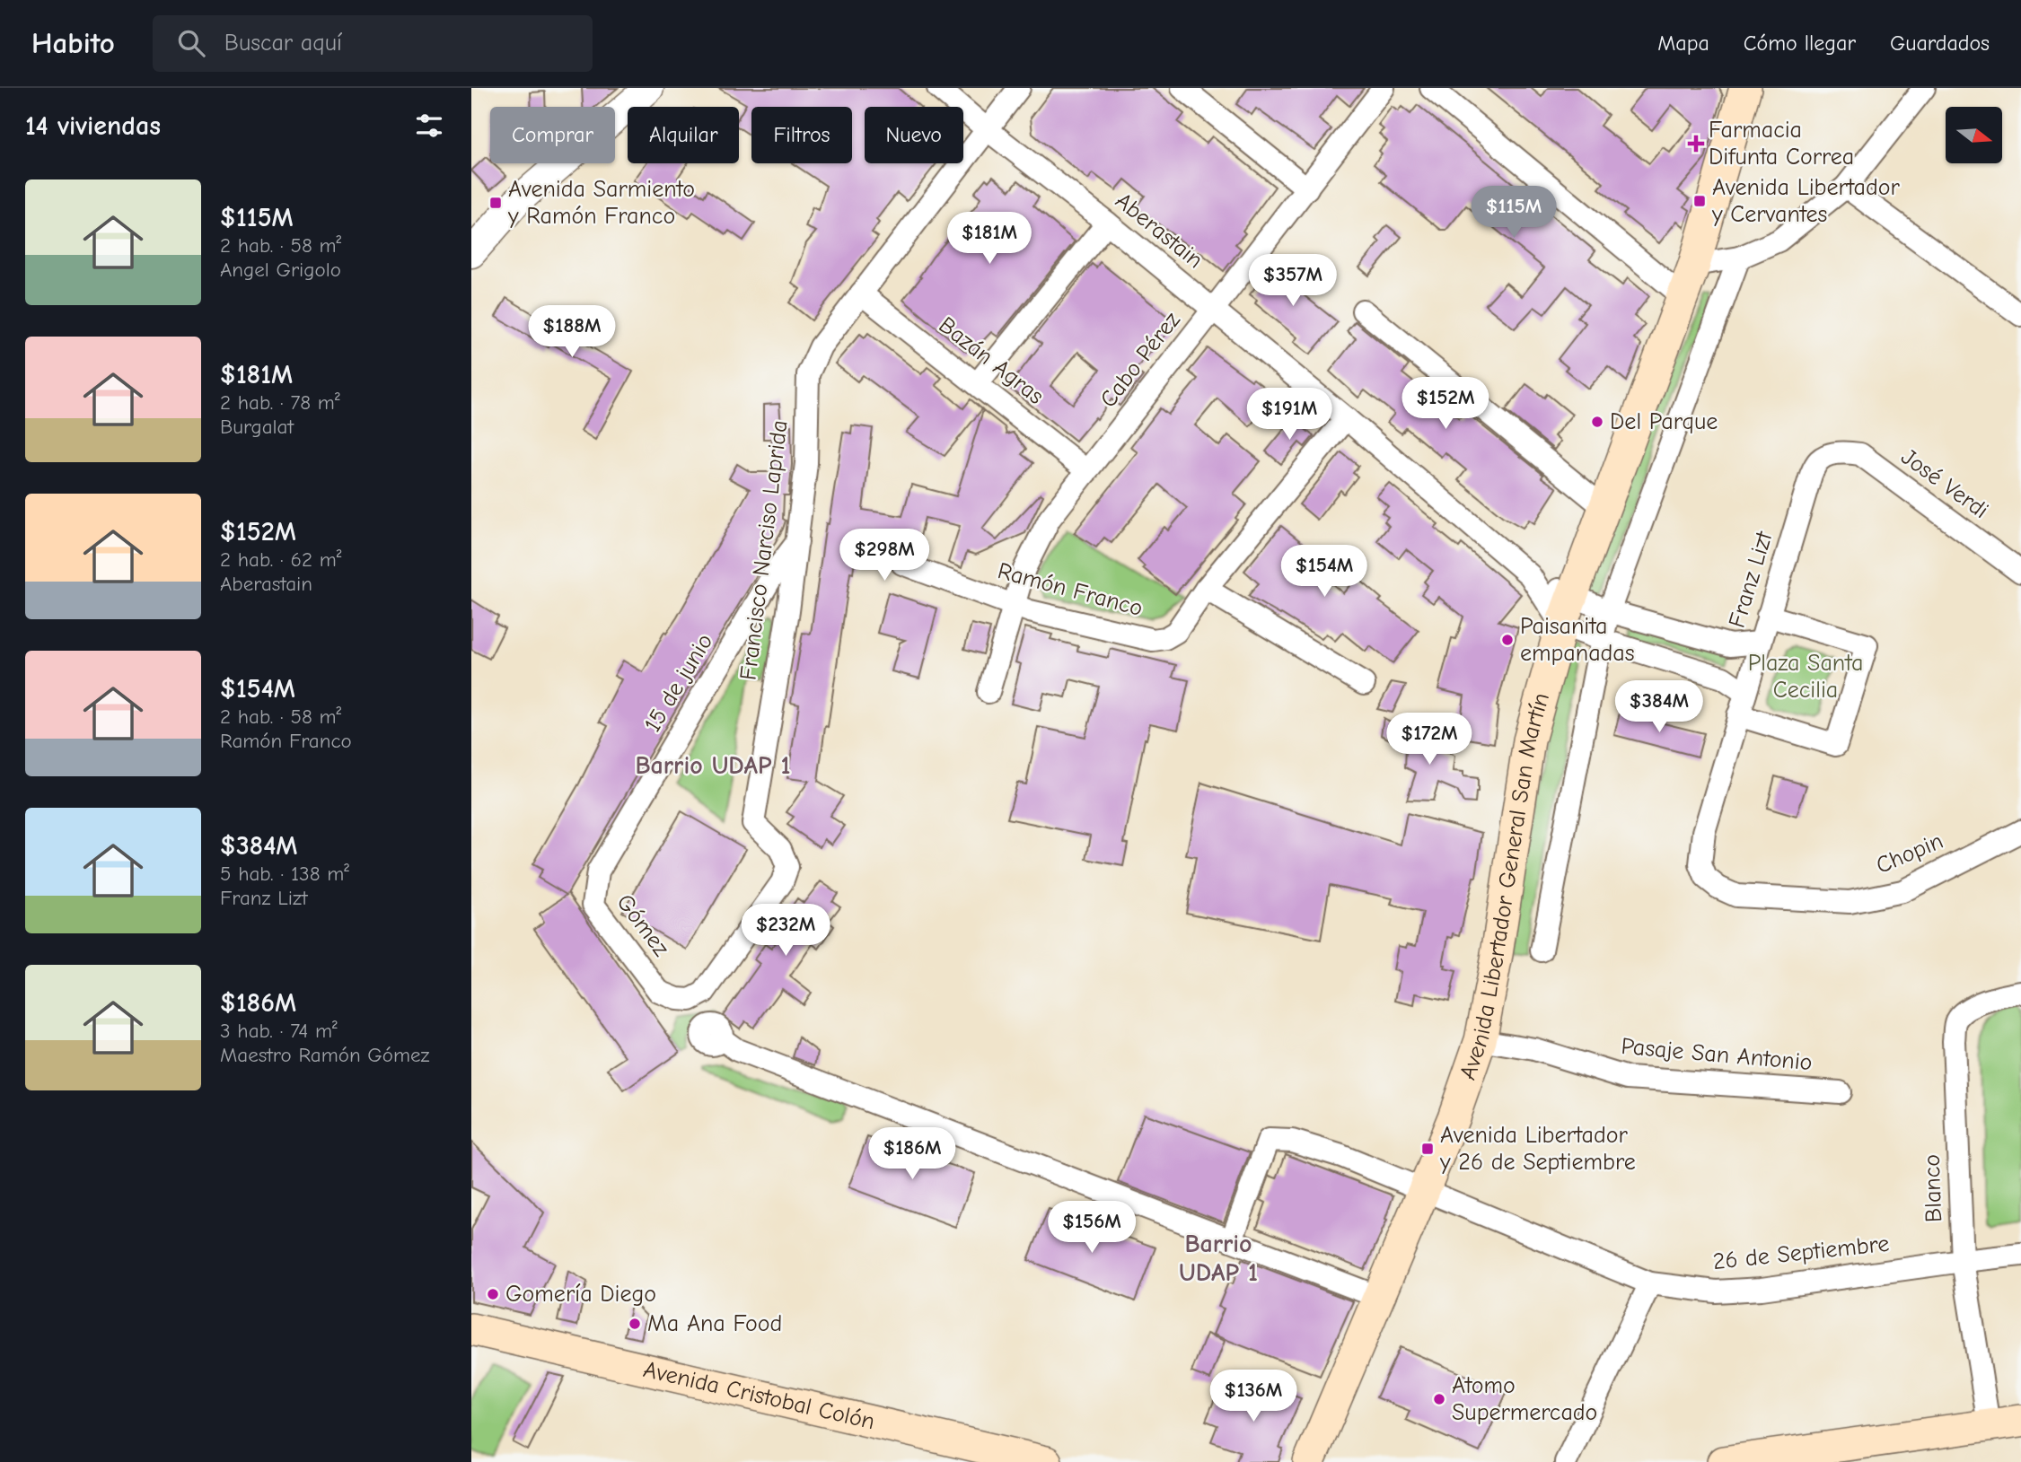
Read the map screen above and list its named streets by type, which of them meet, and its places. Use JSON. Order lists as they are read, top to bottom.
{
  "streets": {
    "main road": ["Avenida Libertador General San Martín", "Avenida Cristobal Colón"],
    "street": [
      "Aberastain",
      "Cabo Pérez",
      "Bazán Agras",
      "José Verdi",
      "Francisco Narciso Laprida",
      "Franz Lizt",
      "Ramón Franco",
      "15 de junio",
      "Chopin",
      "Gómez",
      "Pasaje San Antonio",
      "Blanco",
      "26 de Septiembre"
    ]
  },
  "crossings": [
    ["Aberastain", "Cabo Pérez"],
    ["Aberastain", "Francisco Narciso Laprida"],
    ["Aberastain", "Ramón Franco"],
    ["Aberastain", "Avenida Libertador General San Martín"],
    ["Cabo Pérez", "Bazán Agras"],
    ["Cabo Pérez", "Ramón Franco"],
    ["Bazán Agras", "Francisco Narciso Laprida"],
    ["José Verdi", "Franz Lizt"],
    ["Francisco Narciso Laprida", "15 de junio"],
    ["Francisco Narciso Laprida", "Gómez"],
    ["Franz Lizt", "Chopin"],
    ["15 de junio", "Gómez"],
    ["Avenida Libertador General San Martín", "Pasaje San Antonio"],
    ["Avenida Libertador General San Martín", "26 de Septiembre"],
    ["Blanco", "26 de Septiembre"]
  ],
  "districts": ["Barrio UDAP 1", "Barrio UDAP 1"],
  "parks": ["Plaza Santa Cecilia"],
  "places": {
    "health": ["Farmacia Difunta Correa"],
    "transit": ["Avenida Libertador y Cervantes", "Avenida Sarmiento y Ramón Franco", "Avenida Libertador y 26 de Septiembre"],
    "other": [
      "Del Parque",
      "Paisanita empanadas",
      "Gomería Diego",
      "Ma Ana Food",
      "Atomo Supermercado"
    ]
  },
  "north": "right",
  "page": {
    "header": "Habito",
    "search": "Buscar aquí",
    "nav": ["Mapa", "Cómo llegar", "Guardados"],
    "heading": "14 viviendas",
    "chip": [
      "Comprar",
      "Alquilar",
      "Filtros",
      "Nuevo"
    ],
    "list": [
      {
        "name": "$115M",
        "note": "2 hab. · 58 m² · Angel Grigolo"
      },
      {
        "name": "$181M",
        "note": "2 hab. · 78 m² · Burgalat"
      },
      {
        "name": "$152M",
        "note": "2 hab. · 62 m² · Aberastain"
      },
      {
        "name": "$154M",
        "note": "2 hab. · 58 m² · Ramón Franco"
      },
      {
        "name": "$384M",
        "note": "5 hab. · 138 m² · Franz Lizt"
      },
      {
        "name": "$186M",
        "note": "3 hab. · 74 m² · Maestro Ramón Gómez"
      }
    ],
    "price": [
      "$115M",
      "$181M",
      "$357M",
      "$188M",
      "$152M",
      "$191M",
      "$298M",
      "$154M",
      "$384M",
      "$172M",
      "$232M",
      "$186M",
      "$156M",
      "$136M"
    ]
  }
}
